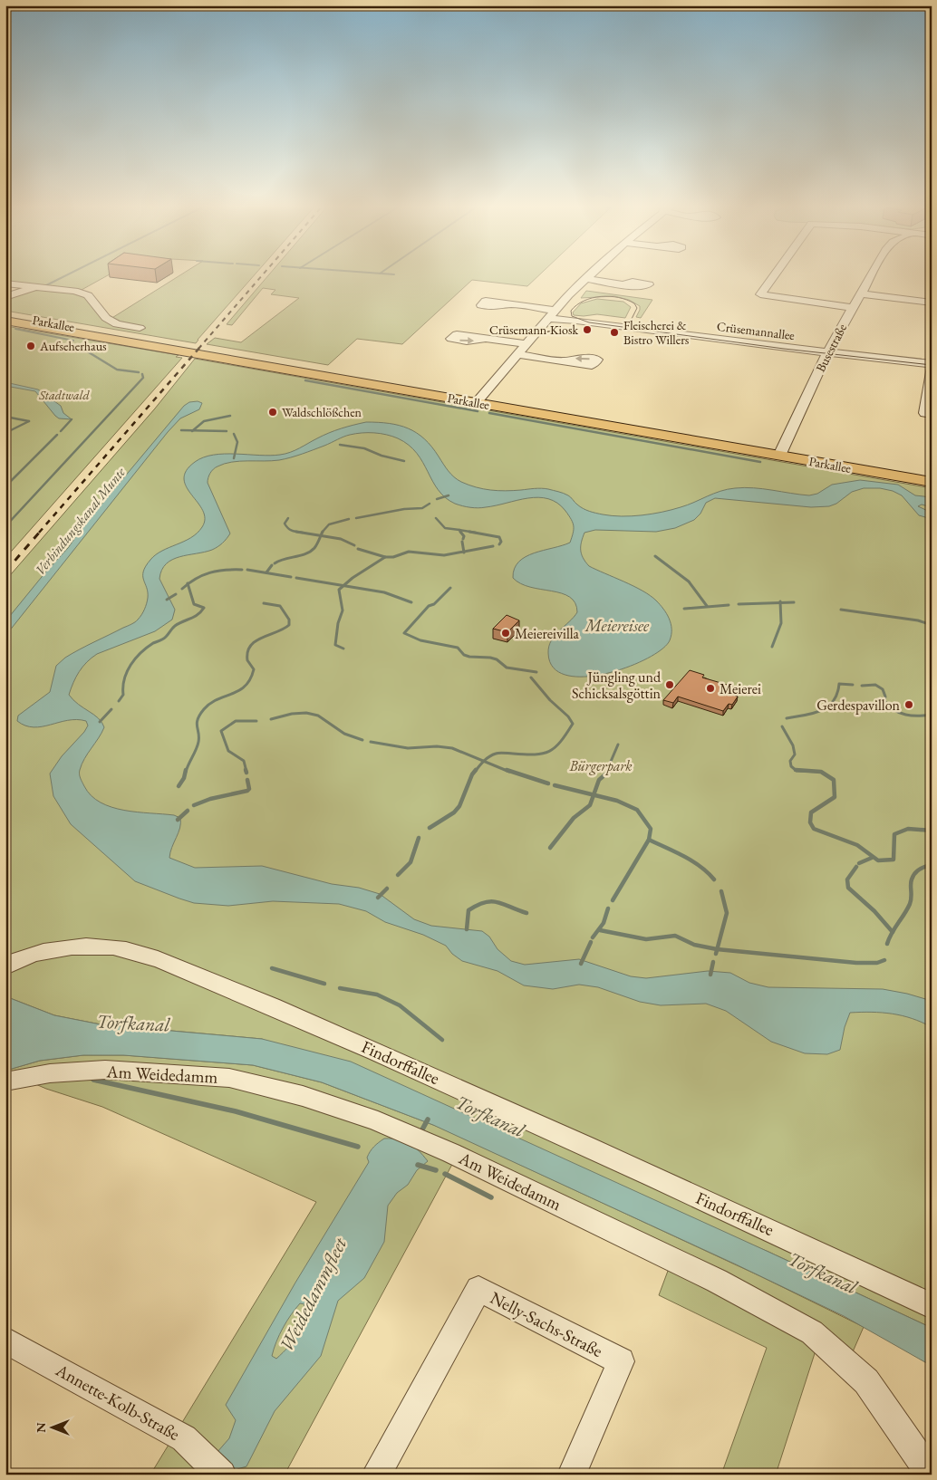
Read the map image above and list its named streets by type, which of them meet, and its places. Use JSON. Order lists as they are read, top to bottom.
{
  "streets": {
    "main road": ["Parkallee"],
    "street": [
      "Crüsemannallee",
      "Busestraße",
      "Findorffallee",
      "Am Weidedamm",
      "Nelly-Sachs-Straße",
      "Annette-Kolb-Straße"
    ]
  },
  "crossings": [
    ["Parkallee", "Busestraße"],
    ["Crüsemannallee", "Busestraße"]
  ],
  "water": [
    "Verbindungskanal Munte",
    "Meiereisee",
    "Torfkanal",
    "Weidedammfleet"
  ],
  "parks": ["Stadtwald", "Bürgerpark"],
  "places": [
    "Crüsemann-Kiosk",
    "Fleischerei & Bistro Willers",
    "Aufseherhaus",
    "Waldschlößchen",
    "Meiereivilla",
    "Jüngling und Schicksalsgöttin",
    "Meierei",
    "Gerdespavillon"
  ],
  "north": "left"
}
